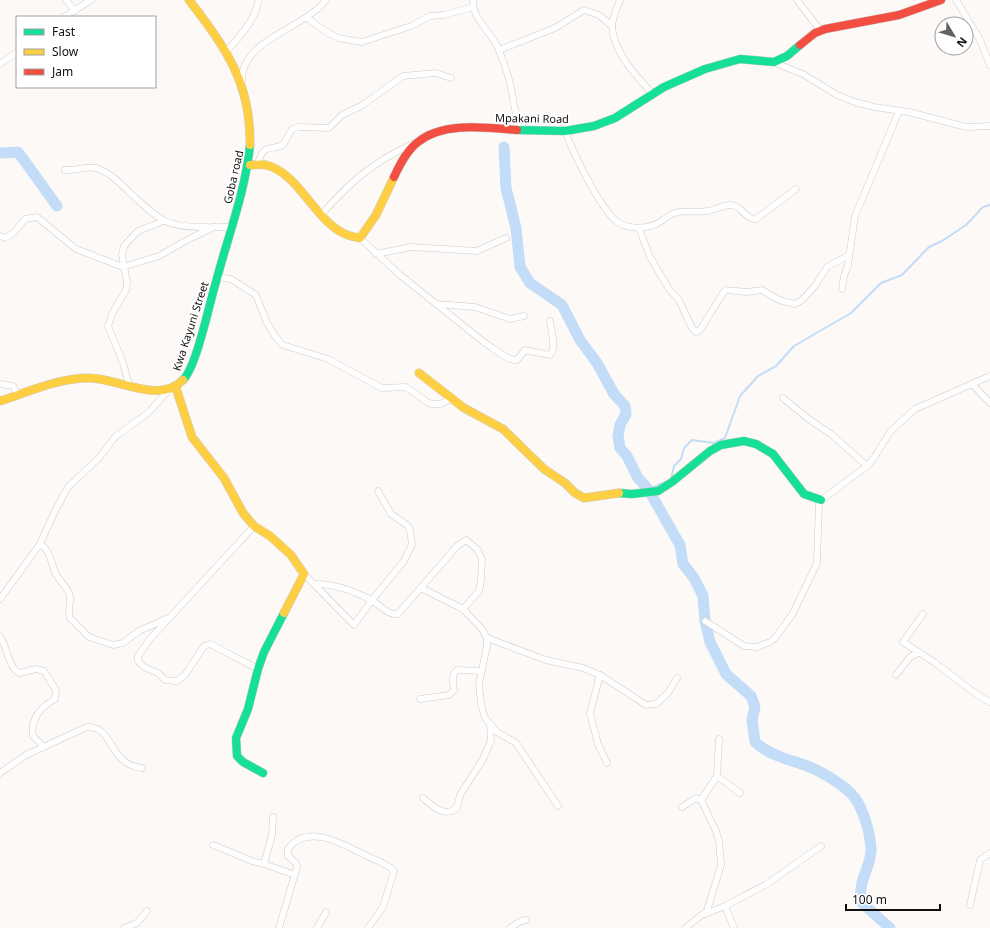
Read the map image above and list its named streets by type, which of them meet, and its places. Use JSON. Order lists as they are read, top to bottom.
{
  "streets": {
    "street": ["Mpakani Road", "Goba road", "Kwa Kayuni Street"]
  },
  "crossings": [
    ["Goba road", "Kwa Kayuni Street"]
  ],
  "legend": ["Fast", "Slow", "Jam"],
  "scale_bar": "100 m",
  "north": "bottom right"
}
